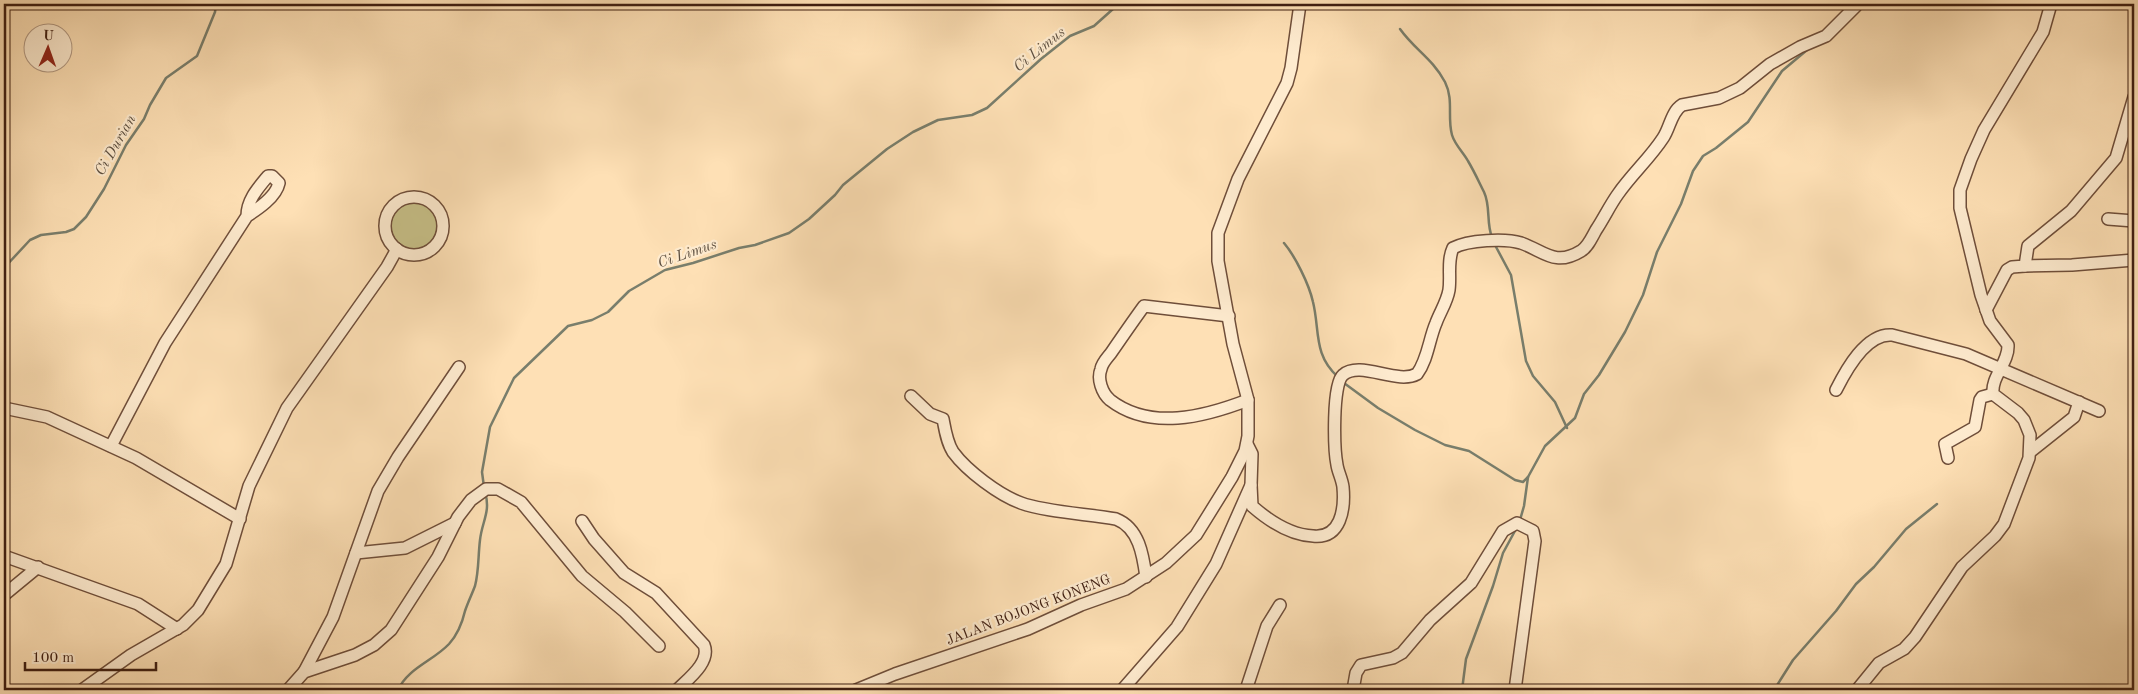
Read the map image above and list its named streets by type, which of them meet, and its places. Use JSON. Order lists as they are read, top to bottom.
{
  "streets": {
    "street": ["JALAN BOJONG KONENG"]
  },
  "water": ["Ci Limus", "Ci Durian"],
  "scale_bar": "100 m",
  "north": "top"
}
